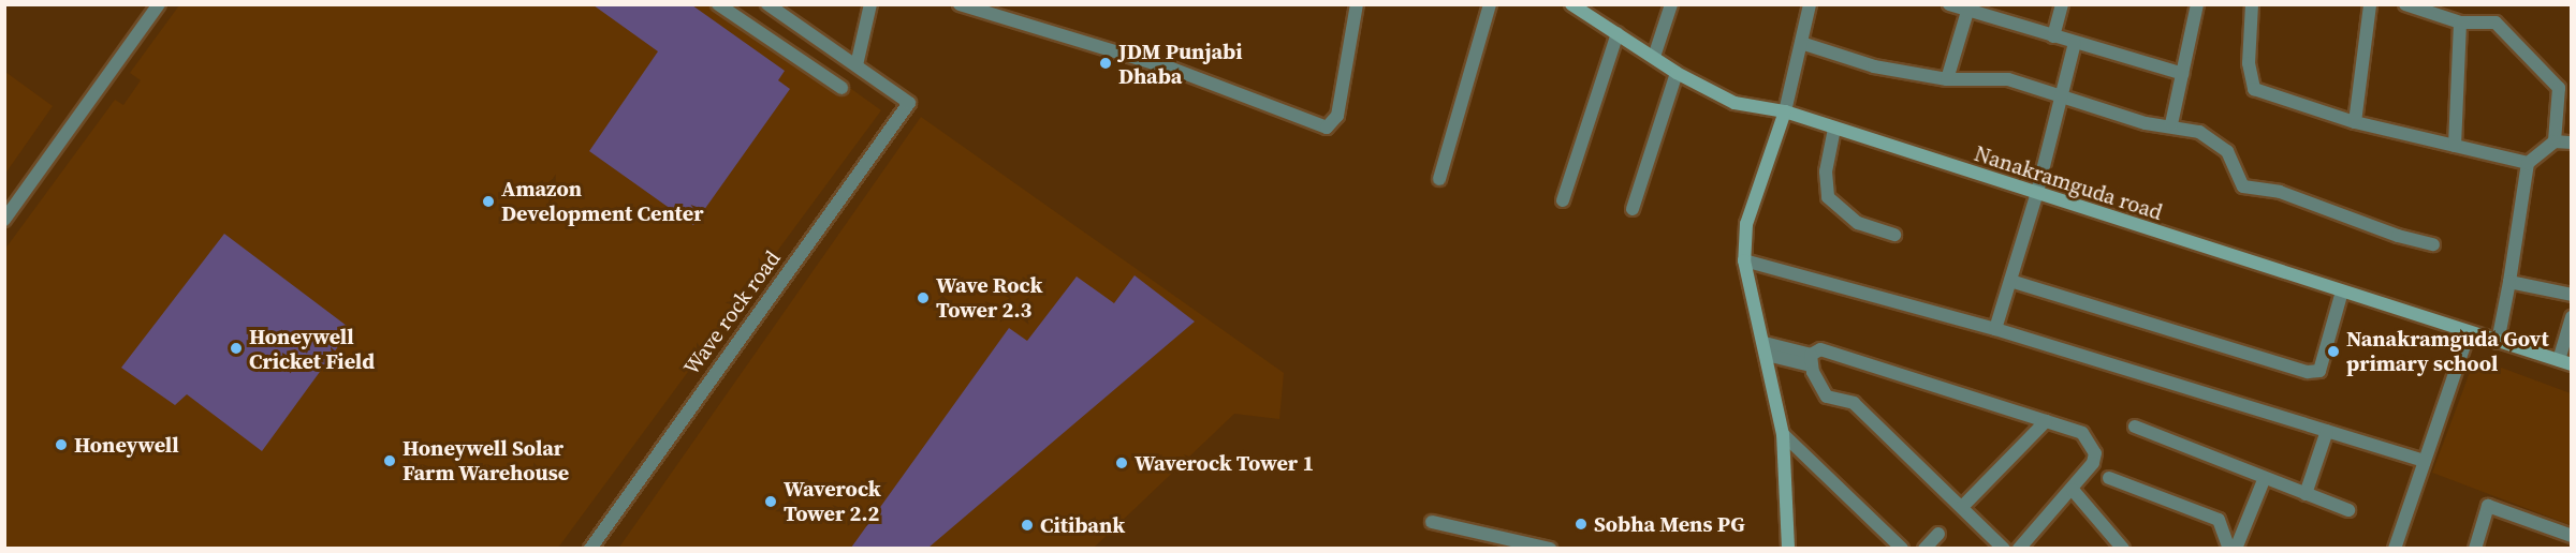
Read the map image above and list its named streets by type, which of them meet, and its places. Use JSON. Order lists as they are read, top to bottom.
{
  "streets": {
    "main road": ["Nanakramguda road"],
    "street": ["Wave rock road"]
  },
  "places": [
    "JDM Punjabi Dhaba",
    "Amazon Development Center",
    "Wave Rock Tower 2.3",
    "Honeywell Cricket Field",
    "Nanakramguda Govt primary school",
    "Honeywell",
    "Honeywell Solar Farm Warehouse",
    "Waverock Tower 1",
    "Waverock Tower 2.2",
    "Sobha Mens PG",
    "Citibank"
  ]
}
